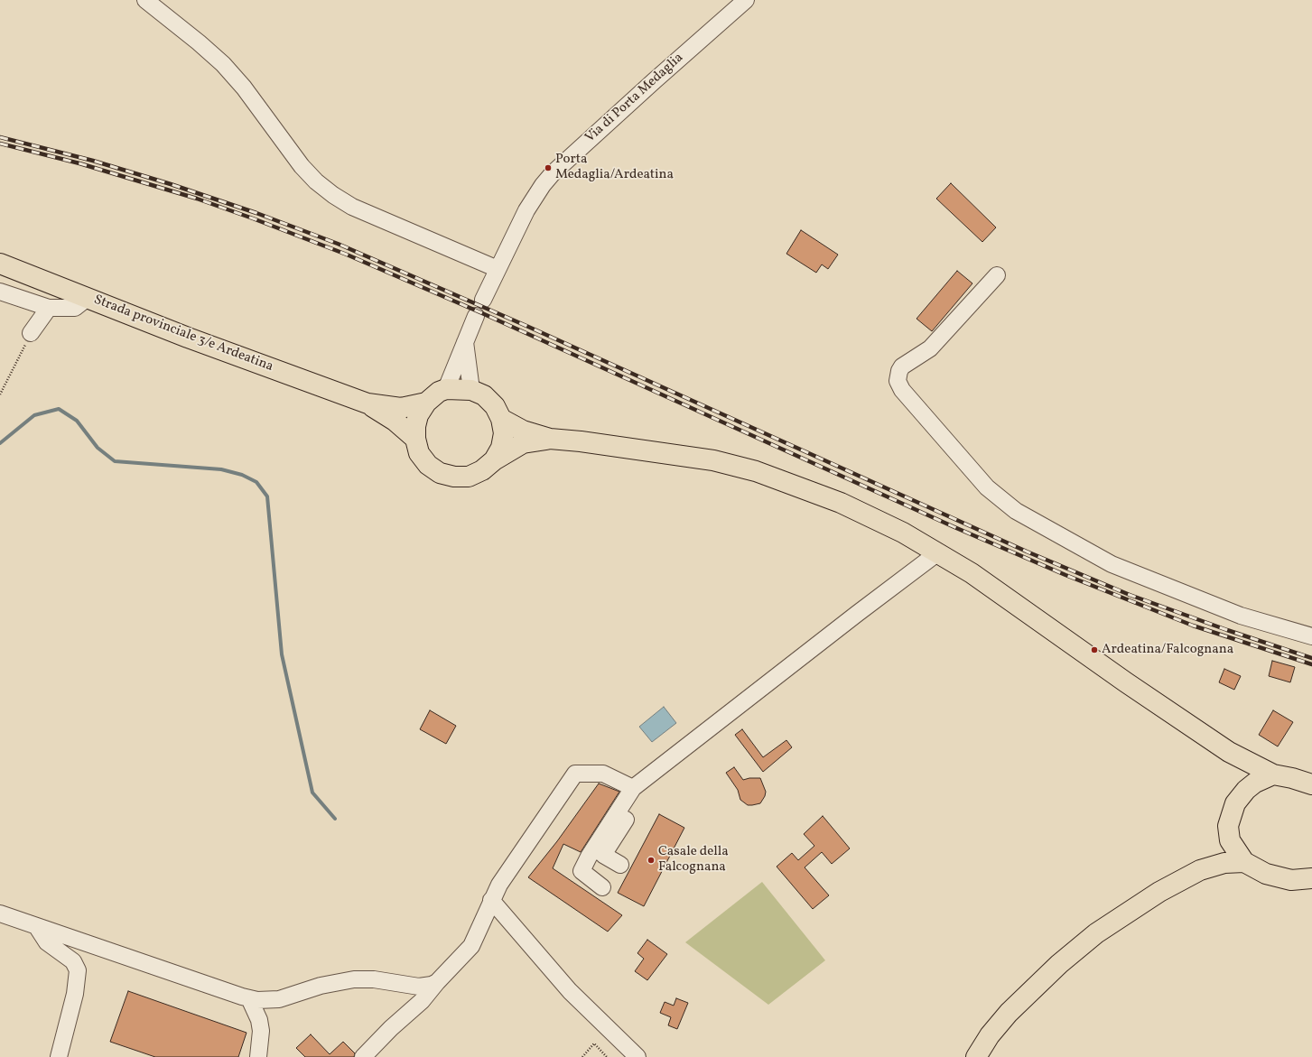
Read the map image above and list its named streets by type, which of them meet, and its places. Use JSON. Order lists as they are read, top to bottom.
{
  "streets": {
    "main road": ["Strada provinciale 3/e Ardeatina"],
    "street": ["Via di Porta Medaglia"]
  },
  "places": ["Porta Medaglia/Ardeatina", "Ardeatina/Falcognana", "Casale della Falcognana"]
}
